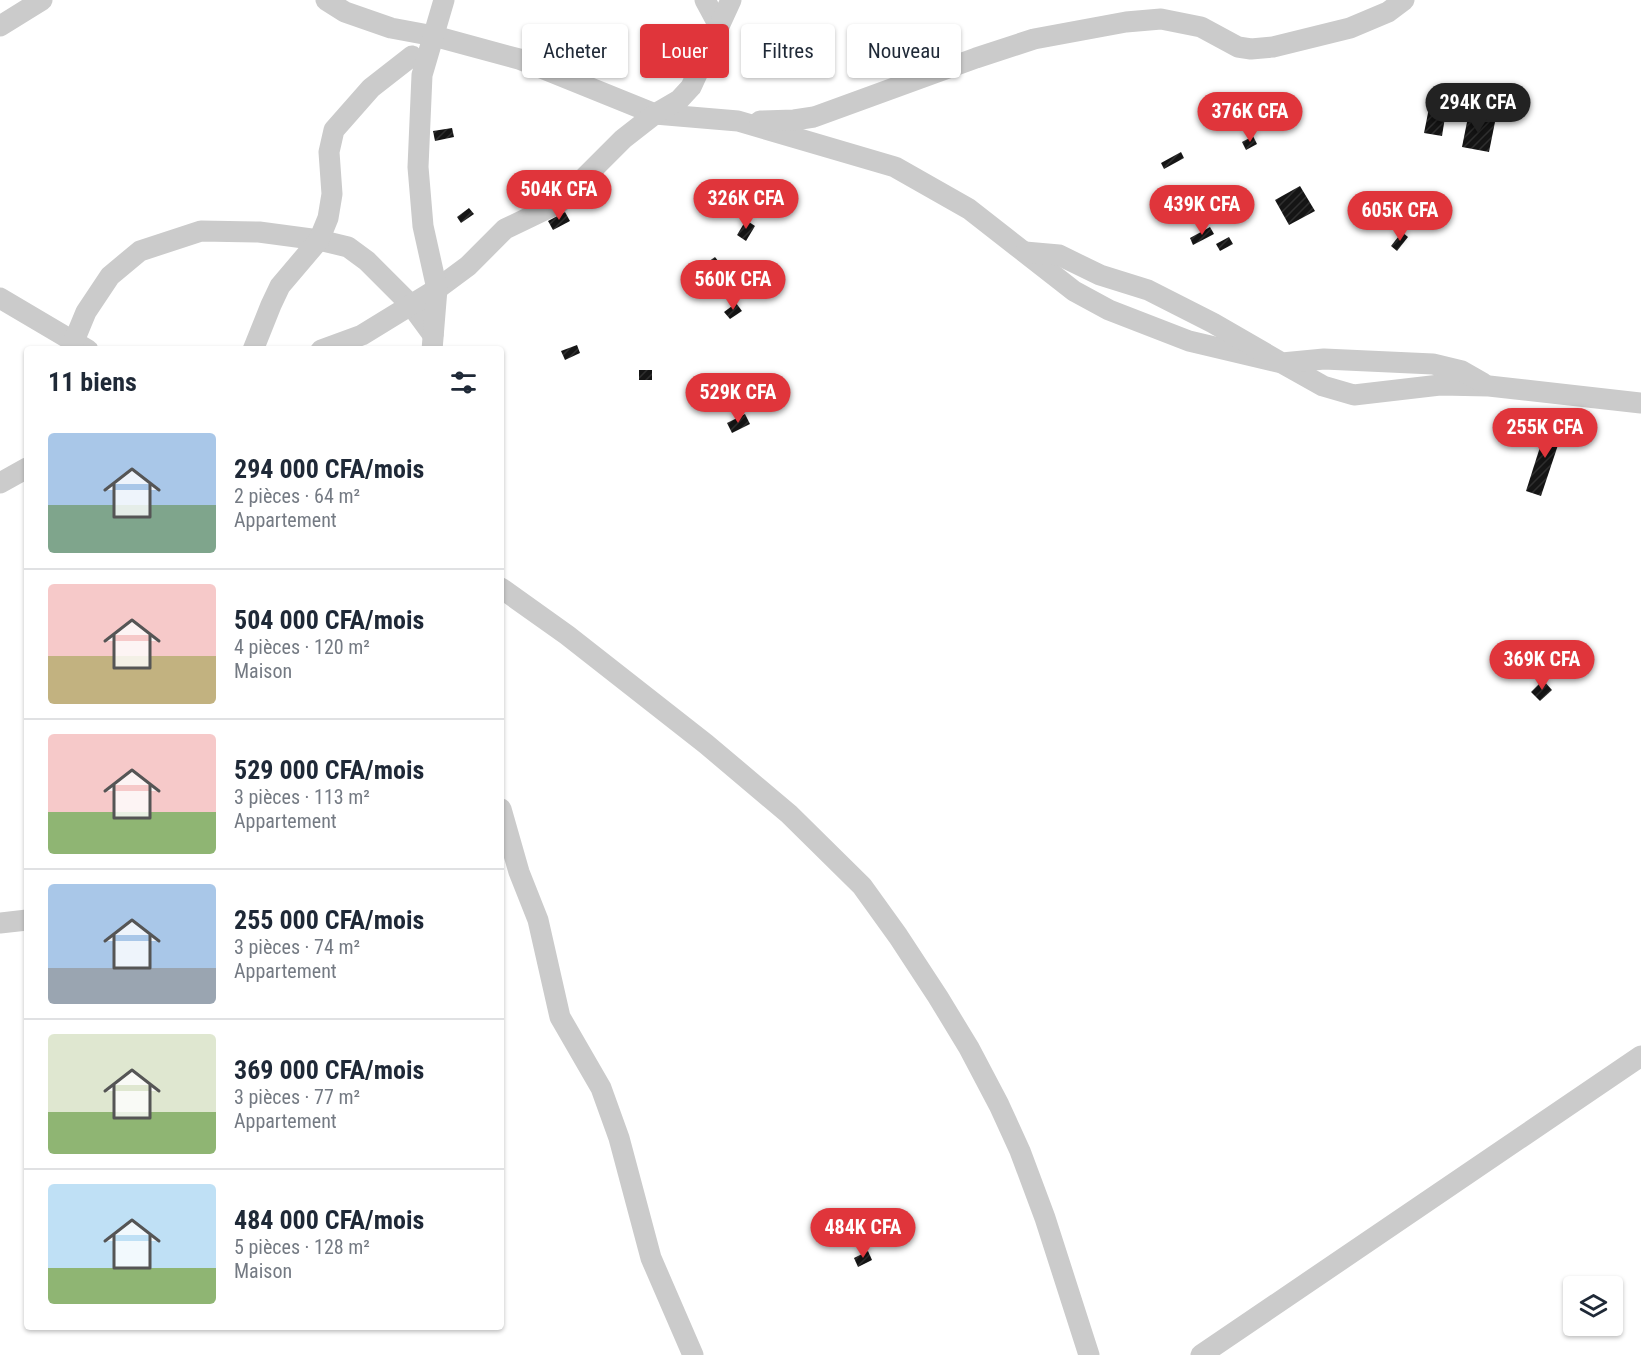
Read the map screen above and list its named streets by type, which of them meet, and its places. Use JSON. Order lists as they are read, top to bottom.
{
  "page": {
    "chip": [
      "Acheter",
      "Louer",
      "Filtres",
      "Nouveau"
    ],
    "price": [
      "294K CFA",
      "376K CFA",
      "504K CFA",
      "326K CFA",
      "439K CFA",
      "605K CFA",
      "560K CFA",
      "529K CFA",
      "255K CFA",
      "369K CFA",
      "484K CFA"
    ],
    "heading": "11 biens",
    "list": [
      {
        "name": "294 000 CFA/mois",
        "note": "2 pièces · 64 m² · Appartement"
      },
      {
        "name": "504 000 CFA/mois",
        "note": "4 pièces · 120 m² · Maison"
      },
      {
        "name": "529 000 CFA/mois",
        "note": "3 pièces · 113 m² · Appartement"
      },
      {
        "name": "255 000 CFA/mois",
        "note": "3 pièces · 74 m² · Appartement"
      },
      {
        "name": "369 000 CFA/mois",
        "note": "3 pièces · 77 m² · Appartement"
      },
      {
        "name": "484 000 CFA/mois",
        "note": "5 pièces · 128 m² · Maison"
      }
    ]
  }
}
